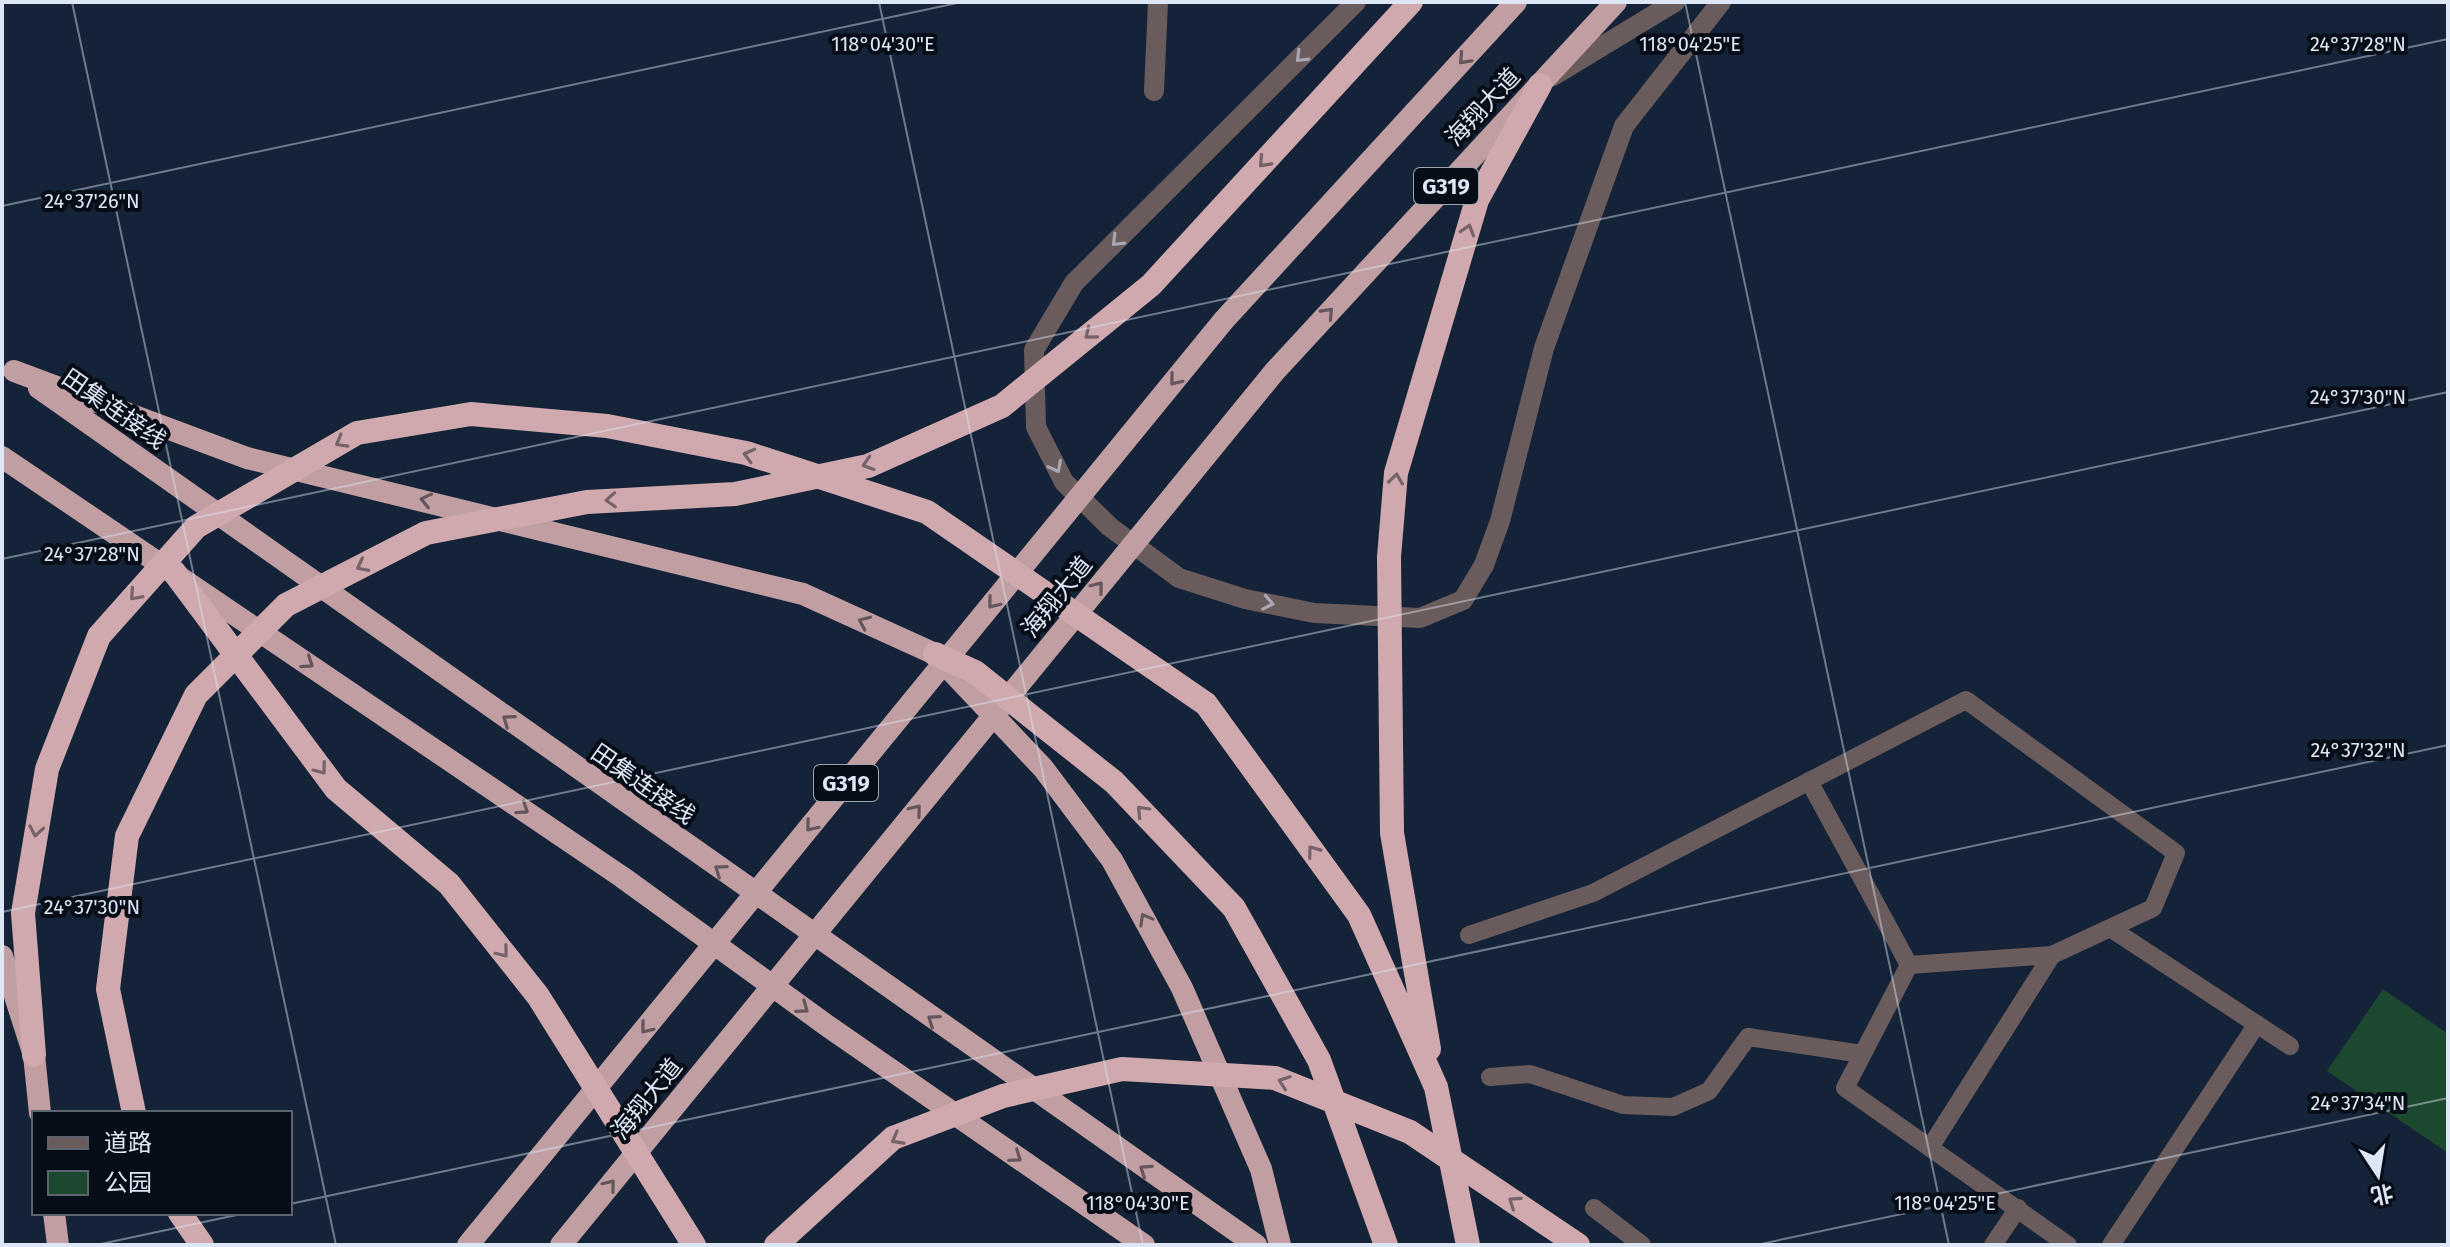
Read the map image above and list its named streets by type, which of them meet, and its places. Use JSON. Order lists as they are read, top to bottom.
{
  "streets": {
    "highway": ["海翔大道", "G319", "田集连接线"]
  },
  "legend": ["道路", "公园"],
  "north": "bottom",
  "coordinates": [
    "118°04'30\"E",
    "118°04'25\"E",
    "24°37'28\"N",
    "24°37'26\"N",
    "24°37'30\"N",
    "24°37'32\"N",
    "24°37'34\"N"
  ]
}
